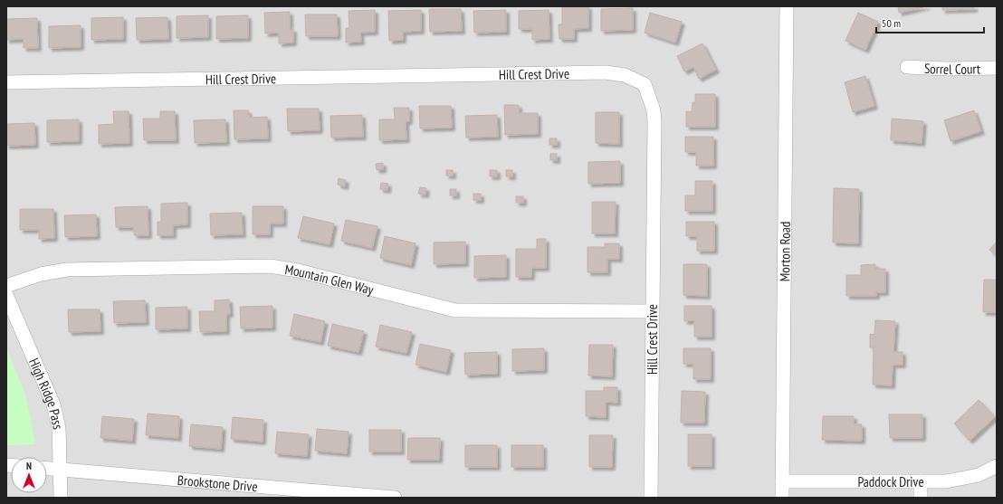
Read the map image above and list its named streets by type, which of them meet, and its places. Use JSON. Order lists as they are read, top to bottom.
{
  "streets": {
    "street": [
      "Sorrel Court",
      "Hill Crest Drive",
      "Morton Road",
      "Mountain Glen Way",
      "High Ridge Pass",
      "Paddock Drive",
      "Brookstone Drive"
    ]
  },
  "crossings": [
    ["Hill Crest Drive", "Mountain Glen Way"],
    ["Morton Road", "Paddock Drive"],
    ["High Ridge Pass", "Brookstone Drive"]
  ],
  "scale_bar": "50 m",
  "north": "top"
}
